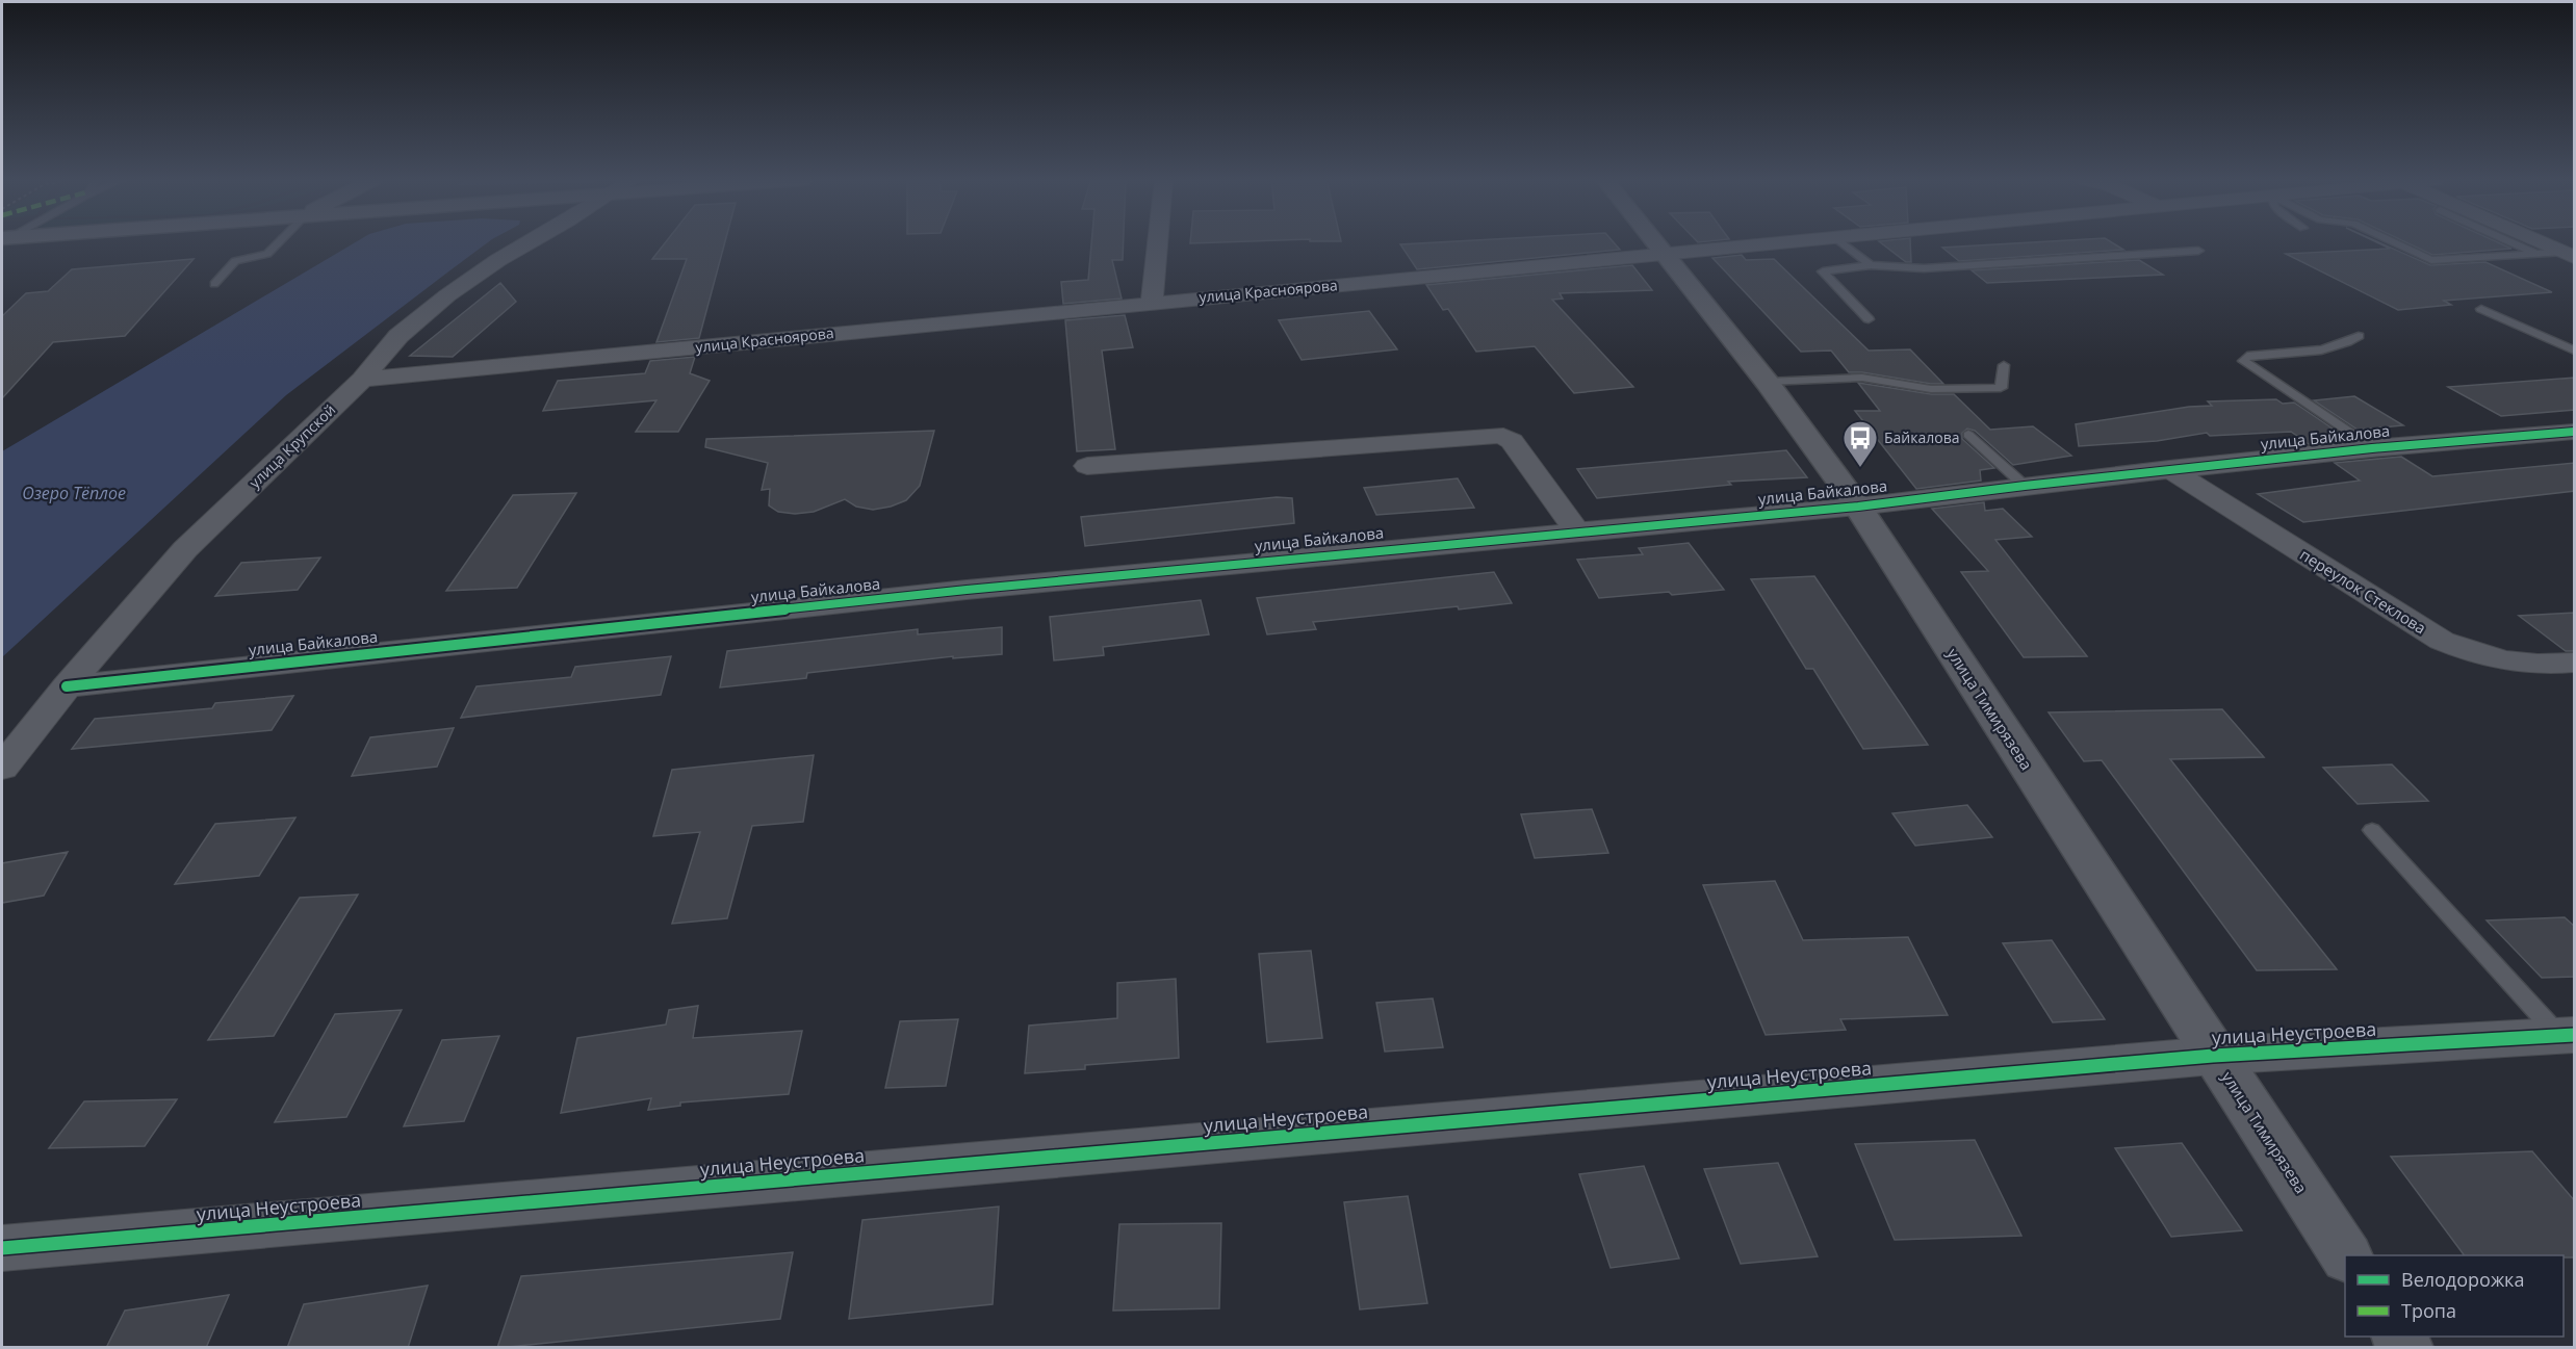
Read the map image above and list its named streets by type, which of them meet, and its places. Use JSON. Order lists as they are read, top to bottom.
{
  "streets": {
    "street": [
      "улица Красноярова",
      "улица Байкалова",
      "улица Крупской",
      "переулок Стеклова",
      "улица Тимирязева",
      "улица Неустроева"
    ]
  },
  "crossings": [
    ["улица Красноярова", "улица Крупской"],
    ["улица Красноярова", "улица Тимирязева"],
    ["улица Байкалова", "улица Крупской"],
    ["улица Байкалова", "переулок Стеклова"],
    ["улица Байкалова", "улица Тимирязева"],
    ["улица Тимирязева", "улица Неустроева"]
  ],
  "water": ["Озеро Тёплое"],
  "places": {
    "bus stop": ["Байкалова"]
  },
  "legend": ["Велодорожка", "Тропа"]
}
